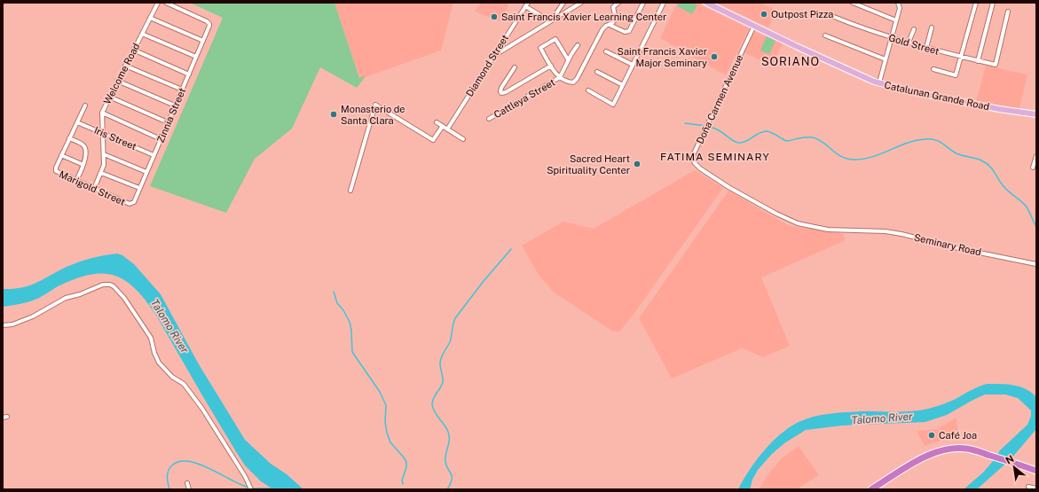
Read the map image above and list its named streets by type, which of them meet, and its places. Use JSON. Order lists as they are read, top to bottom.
{
  "streets": {
    "main road": ["Catalunan Grande Road"],
    "street": [
      "Gold Street",
      "Diamond Street",
      "Welcome Road",
      "Cattleya Street",
      "Doña Carmen Avenue",
      "Zinnia Street",
      "Iris Street",
      "Marigold Street",
      "Seminary Road"
    ]
  },
  "crossings": [
    ["Welcome Road", "Iris Street"],
    ["Welcome Road", "Marigold Street"],
    ["Catalunan Grande Road", "Doña Carmen Avenue"],
    ["Doña Carmen Avenue", "Seminary Road"],
    ["Zinnia Street", "Iris Street"],
    ["Zinnia Street", "Marigold Street"]
  ],
  "districts": ["SORIANO", "FATIMA SEMINARY"],
  "water": ["Talomo River"],
  "places": [
    "Outpost Pizza",
    "Saint Francis Xavier Learning Center",
    "Saint Francis Xavier Major Seminary",
    "Monasterio de Santa Clara",
    "Sacred Heart Spirituality Center",
    "Café Joa"
  ],
  "north": "top left"
}
